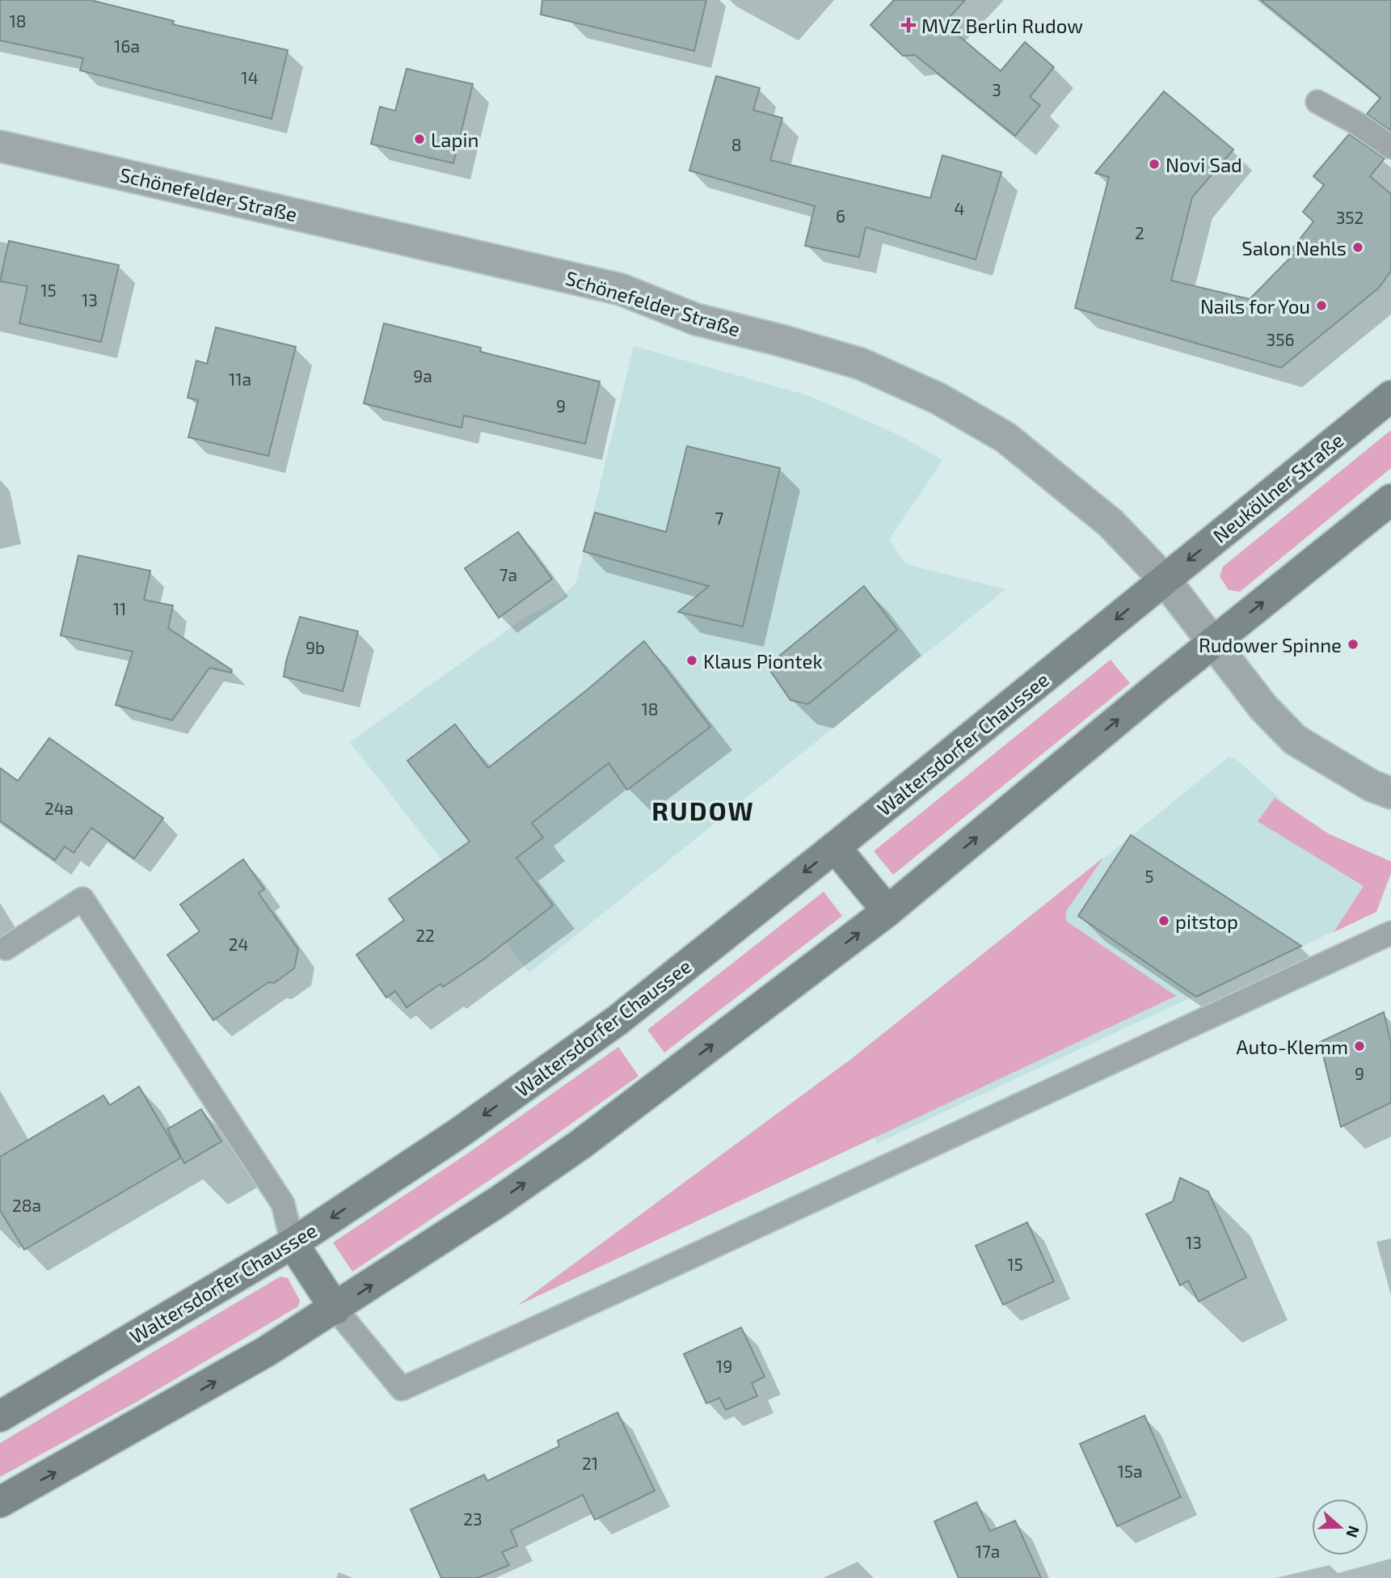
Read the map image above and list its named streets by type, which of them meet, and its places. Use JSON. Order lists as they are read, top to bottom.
{
  "streets": {
    "main road": ["Neuköllner Straße", "Waltersdorfer Chaussee"],
    "street": ["Schönefelder Straße"]
  },
  "crossings": [
    ["Schönefelder Straße", "Neuköllner Straße"],
    ["Schönefelder Straße", "Waltersdorfer Chaussee"],
    ["Neuköllner Straße", "Waltersdorfer Chaussee"]
  ],
  "districts": ["RUDOW"],
  "places": {
    "health": ["MVZ Berlin Rudow"],
    "other": [
      "Lapin",
      "Novi Sad",
      "Salon Nehls",
      "Nails for You",
      "Rudower Spinne",
      "Klaus Piontek",
      "pitstop",
      "Auto-Klemm"
    ]
  },
  "house_numbers": [
    "18",
    "16a",
    "14",
    "3",
    "8",
    "4",
    "6",
    "352",
    "2",
    "15",
    "13",
    "356",
    "9a",
    "11a",
    "9",
    "7",
    "7a",
    "11",
    "9b",
    "18",
    "24a",
    "5",
    "22",
    "24",
    "9",
    "28a",
    "13",
    "15",
    "19",
    "21",
    "15a",
    "23",
    "17a"
  ],
  "north": "right"
}
